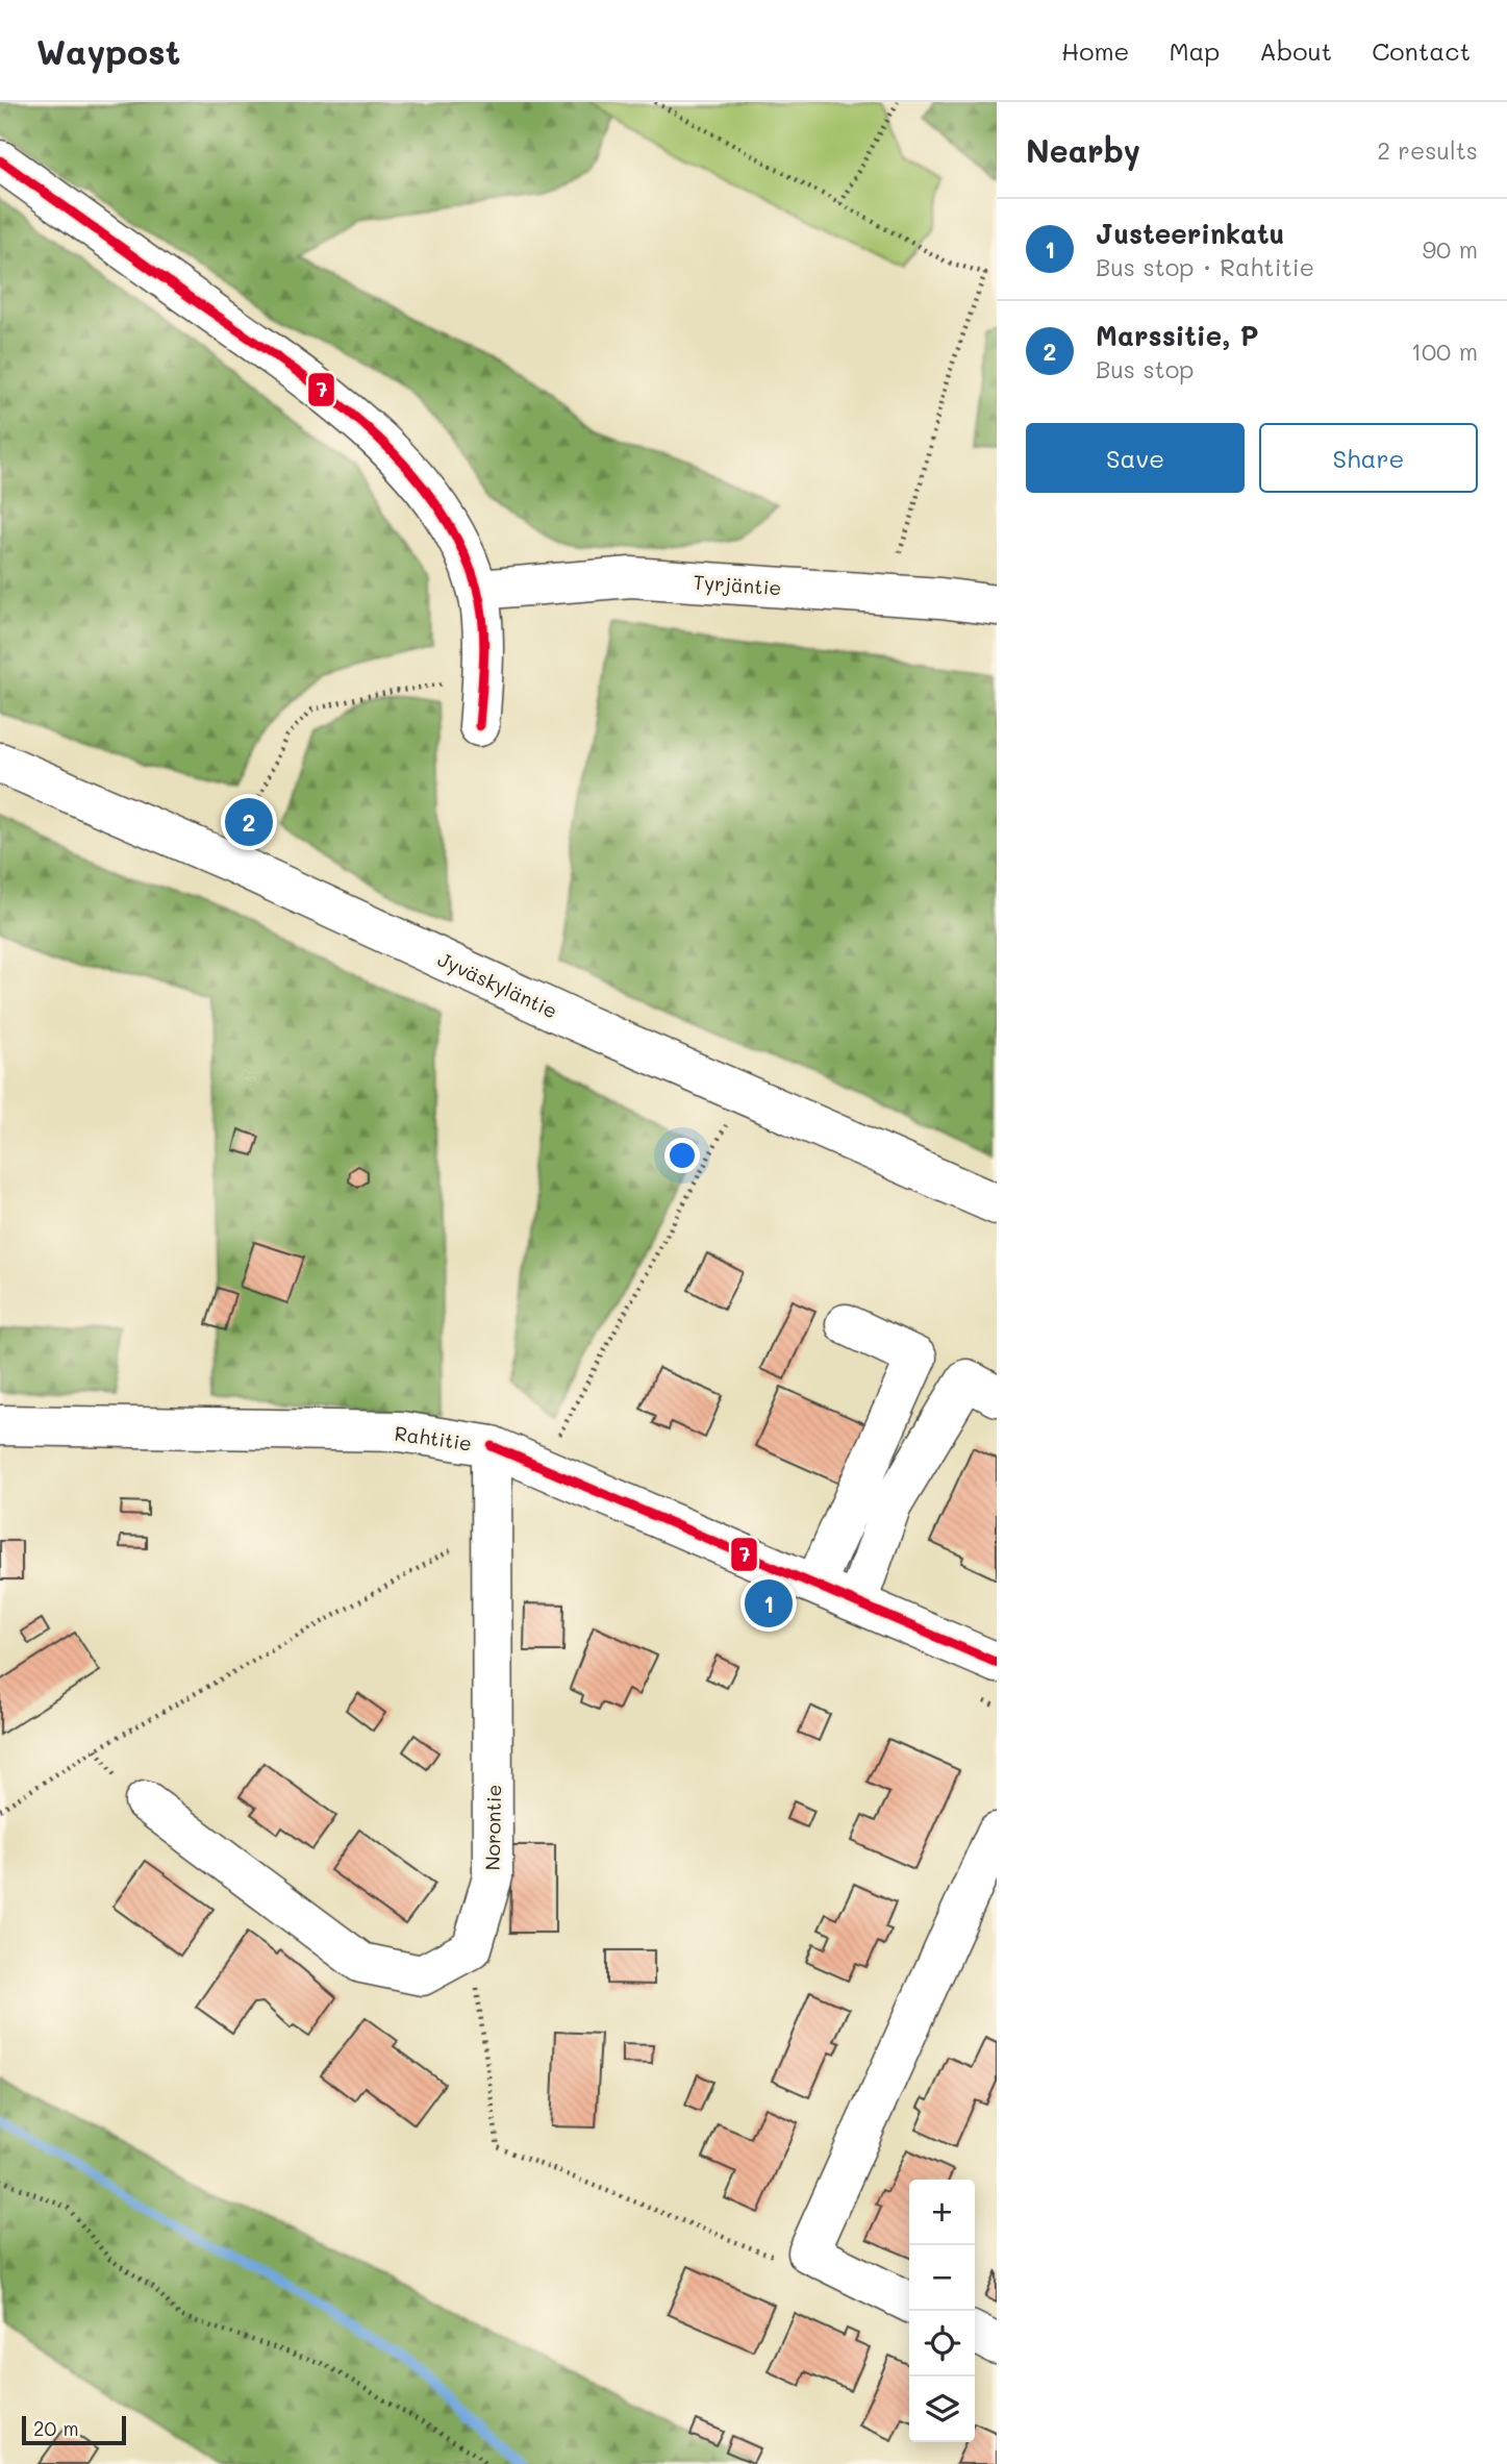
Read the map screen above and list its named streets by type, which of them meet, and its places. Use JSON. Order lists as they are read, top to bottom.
{
  "streets": {
    "main road": [
      "Tyrjäntie",
      "Jyväskyläntie",
      "Rahtitie",
      "Norontie"
    ]
  },
  "crossings": [
    ["Rahtitie", "Norontie"]
  ],
  "lines": ["transit line 7"],
  "scale_bar": "20 m",
  "page": {
    "header": "Waypost",
    "nav": [
      "Home",
      "Map",
      "About",
      "Contact"
    ],
    "heading": ["Nearby", "2 results"],
    "list": [
      {
        "mark": "1",
        "name": "Justeerinkatu",
        "note": "Bus stop · Rahtitie",
        "value": "90 m"
      },
      {
        "mark": "2",
        "name": "Marssitie, P",
        "note": "Bus stop",
        "value": "100 m"
      }
    ],
    "buttons": ["Save", "Share"],
    "pins": ["2", "1"],
    "map_buttons": ["+", "−"],
    "scale": "20 m"
  }
}
